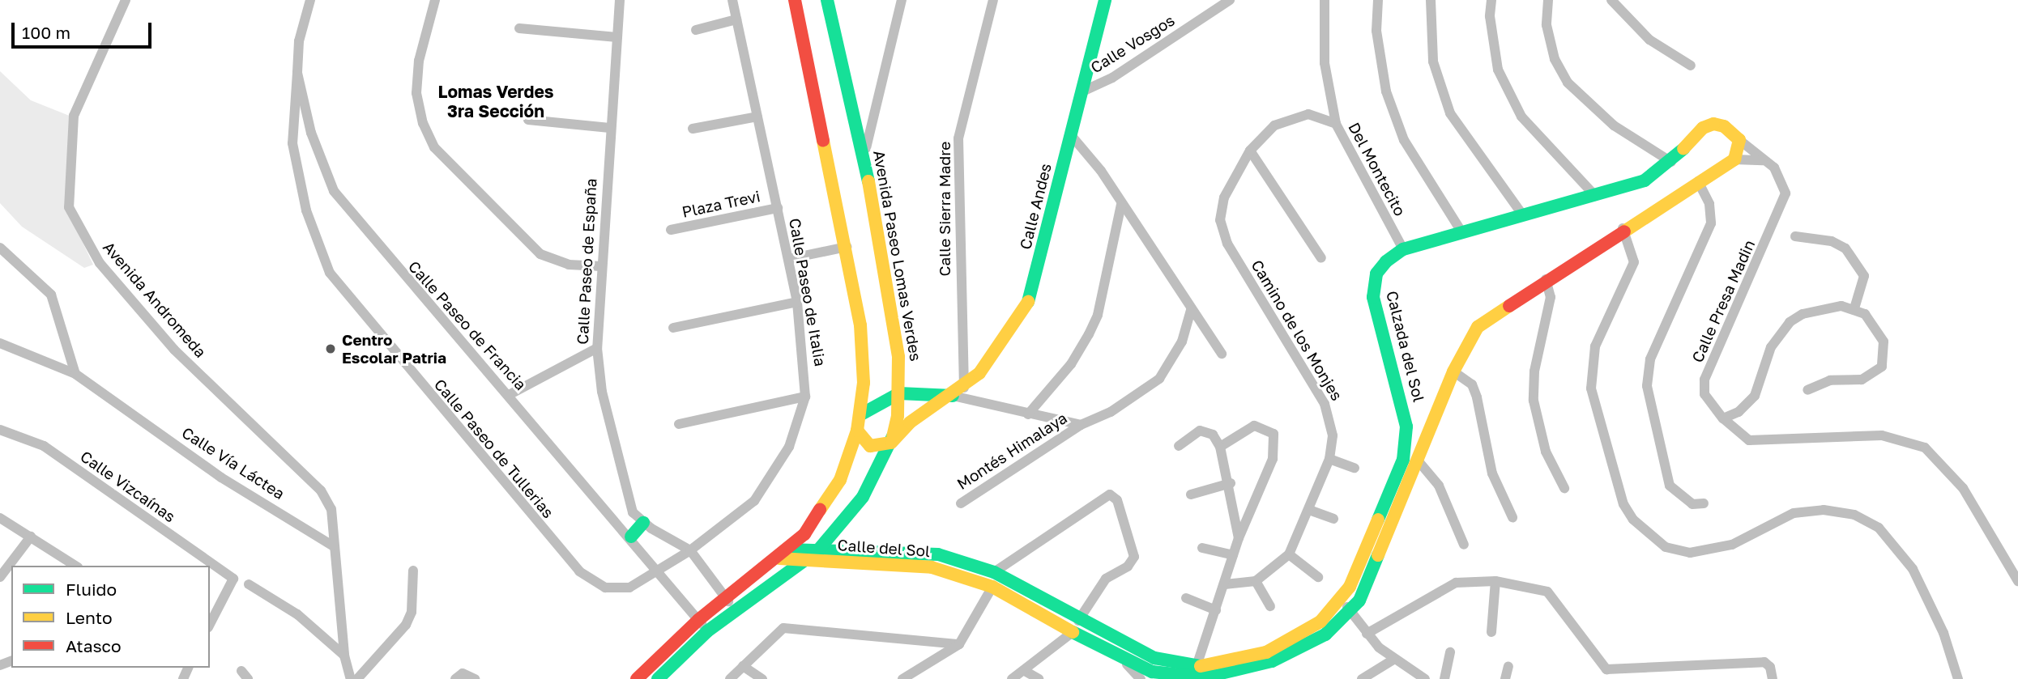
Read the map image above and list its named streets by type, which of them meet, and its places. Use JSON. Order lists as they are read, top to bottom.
{
  "streets": {
    "street": [
      "Calle Vosgos",
      "Del Montecito",
      "Plaza Trevi",
      "Calle Andes",
      "Calle Sierra Madre",
      "Avenida Paseo Lomas Verdes",
      "Calle Paseo de España",
      "Calle Paseo de Italia",
      "Avenida Andromeda",
      "Calle Presa Madin",
      "Calle Paseo de Francia",
      "Camino de los Monjes",
      "Calzada del Sol",
      "Calle Paseo de Tullerias",
      "Montés Himalaya",
      "Calle Vía Láctea",
      "Calle Vizcaínas",
      "Calle del Sol"
    ]
  },
  "crossings": [
    ["Calle Vosgos", "Calle Andes"],
    ["Del Montecito", "Camino de los Monjes"],
    ["Del Montecito", "Calzada del Sol"],
    ["Plaza Trevi", "Calle Paseo de Italia"],
    ["Calle Andes", "Calle Sierra Madre"],
    ["Calle Andes", "Avenida Paseo Lomas Verdes"],
    ["Avenida Paseo Lomas Verdes", "Calle del Sol"],
    ["Calle Paseo de España", "Calle Paseo de Italia"],
    ["Calle Paseo de España", "Calle Paseo de Tullerias"],
    ["Calle Paseo de Italia", "Calle Paseo de Tullerias"],
    ["Avenida Andromeda", "Calle Vía Láctea"],
    ["Calle Presa Madin", "Calzada del Sol"],
    ["Calle Paseo de Francia", "Calle Paseo de Tullerias"],
    ["Calzada del Sol", "Calle del Sol"]
  ],
  "districts": ["Lomas Verdes 3ra Sección"],
  "places": ["Centro Escolar Patria"],
  "legend": ["Fluido", "Lento", "Atasco"],
  "scale_bar": "100 m"
}
